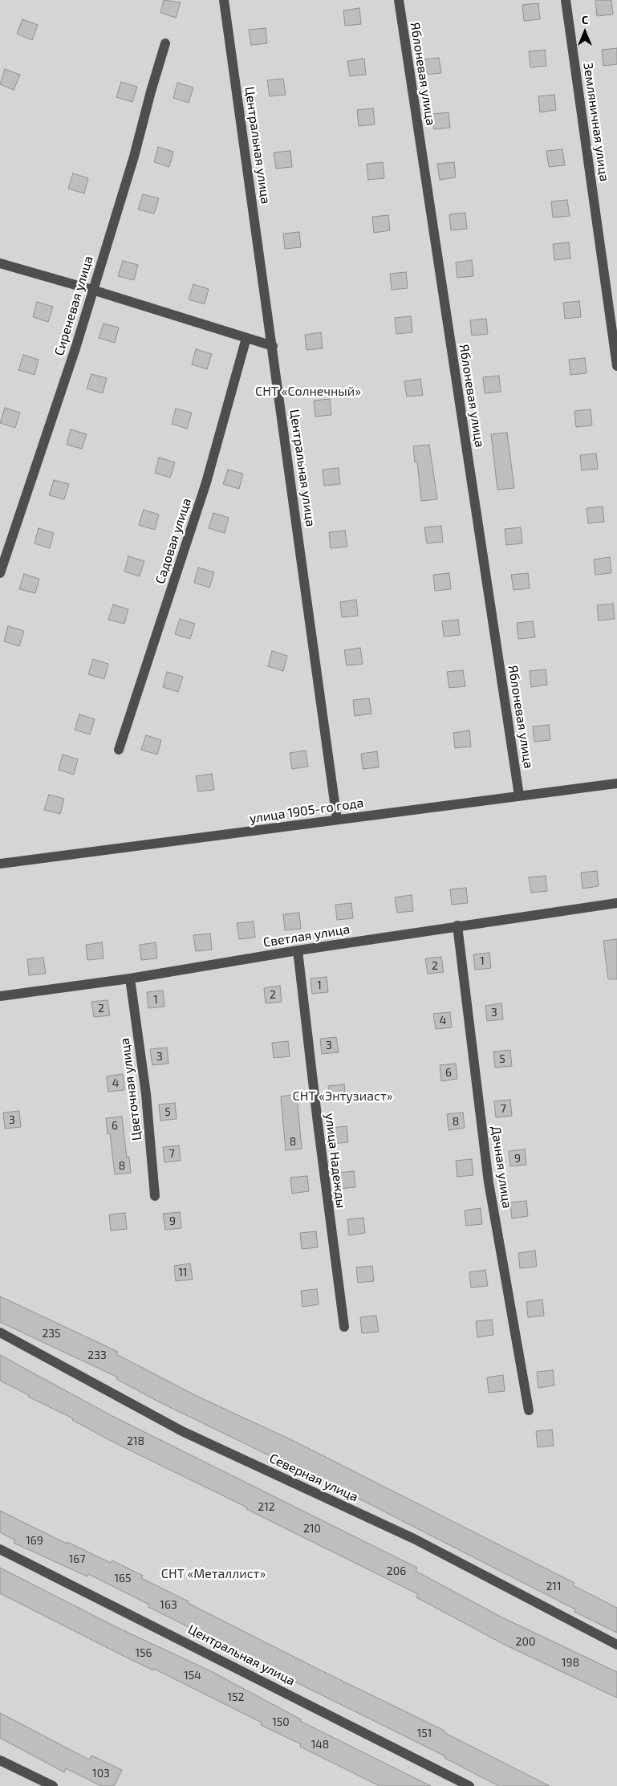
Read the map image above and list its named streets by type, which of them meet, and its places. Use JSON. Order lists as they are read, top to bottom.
{
  "streets": {
    "street": [
      "Яблоневая улица",
      "Земляничная улица",
      "Центральная улица",
      "Сиреневая улица",
      "Садовая улица",
      "улица 1905-го года",
      "Светлая улица",
      "Цветочная улица",
      "улица Надежды",
      "Дачная улица",
      "Северная улица"
    ]
  },
  "crossings": [
    ["Яблоневая улица", "улица 1905-го года"],
    ["Центральная улица", "улица 1905-го года"],
    ["Светлая улица", "Цветочная улица"],
    ["Светлая улица", "улица Надежды"],
    ["Светлая улица", "Дачная улица"]
  ],
  "parks": ["СНТ «Солнечный»", "СНТ «Энтузиаст»", "СНТ «Металлист»"],
  "house_numbers": [
    "1",
    "2",
    "1",
    "2",
    "1",
    "2",
    "3",
    "4",
    "3",
    "3",
    "5",
    "6",
    "4",
    "7",
    "5",
    "3",
    "8",
    "6",
    "8",
    "7",
    "9",
    "8",
    "9",
    "11",
    "235",
    "233",
    "218",
    "212",
    "210",
    "169",
    "167",
    "206",
    "165",
    "211",
    "163",
    "200",
    "156",
    "198",
    "154",
    "152",
    "150",
    "151",
    "148",
    "103"
  ],
  "north": "top"
}
